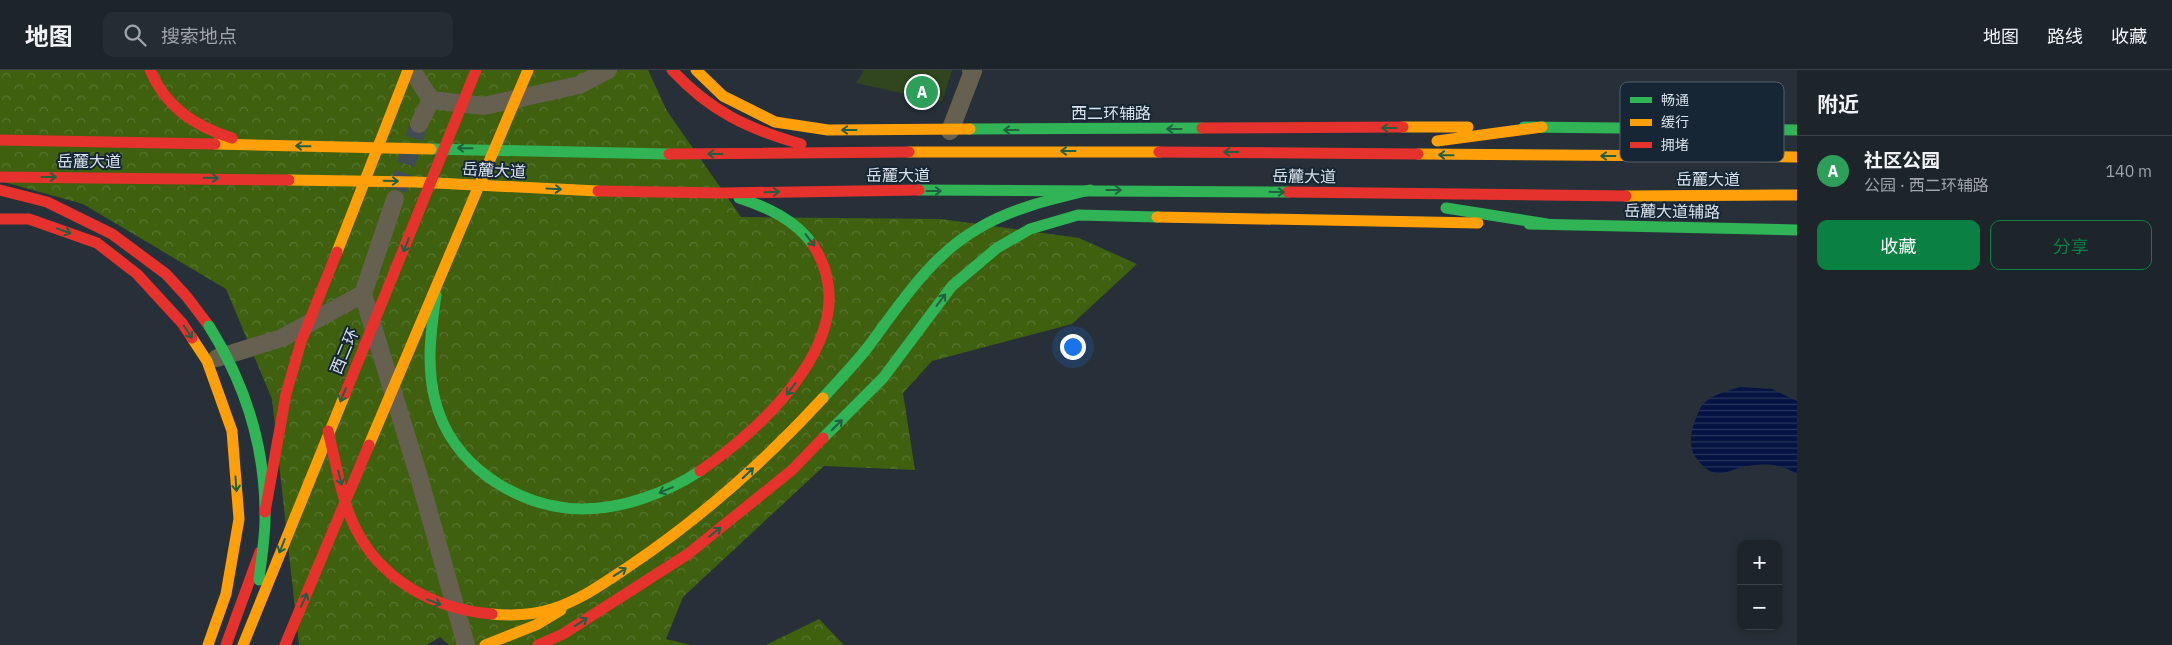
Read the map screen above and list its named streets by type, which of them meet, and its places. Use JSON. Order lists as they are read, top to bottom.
{
  "streets": {
    "main road": [
      "西二环辅路",
      "岳麓大道",
      "岳麓大道辅路",
      "西二环"
    ]
  },
  "legend": ["畅通", "缓行", "拥堵"],
  "page": {
    "header": "地图",
    "search": "搜索地点",
    "nav": ["地图", "路线", "收藏"],
    "heading": "附近",
    "pins": "A",
    "list": [
      {
        "mark": "A",
        "name": "社区公园",
        "note": "公园 · 西二环辅路",
        "value": "140 m"
      }
    ],
    "buttons": ["收藏", "分享"],
    "map_buttons": ["+", "−"]
  }
}
